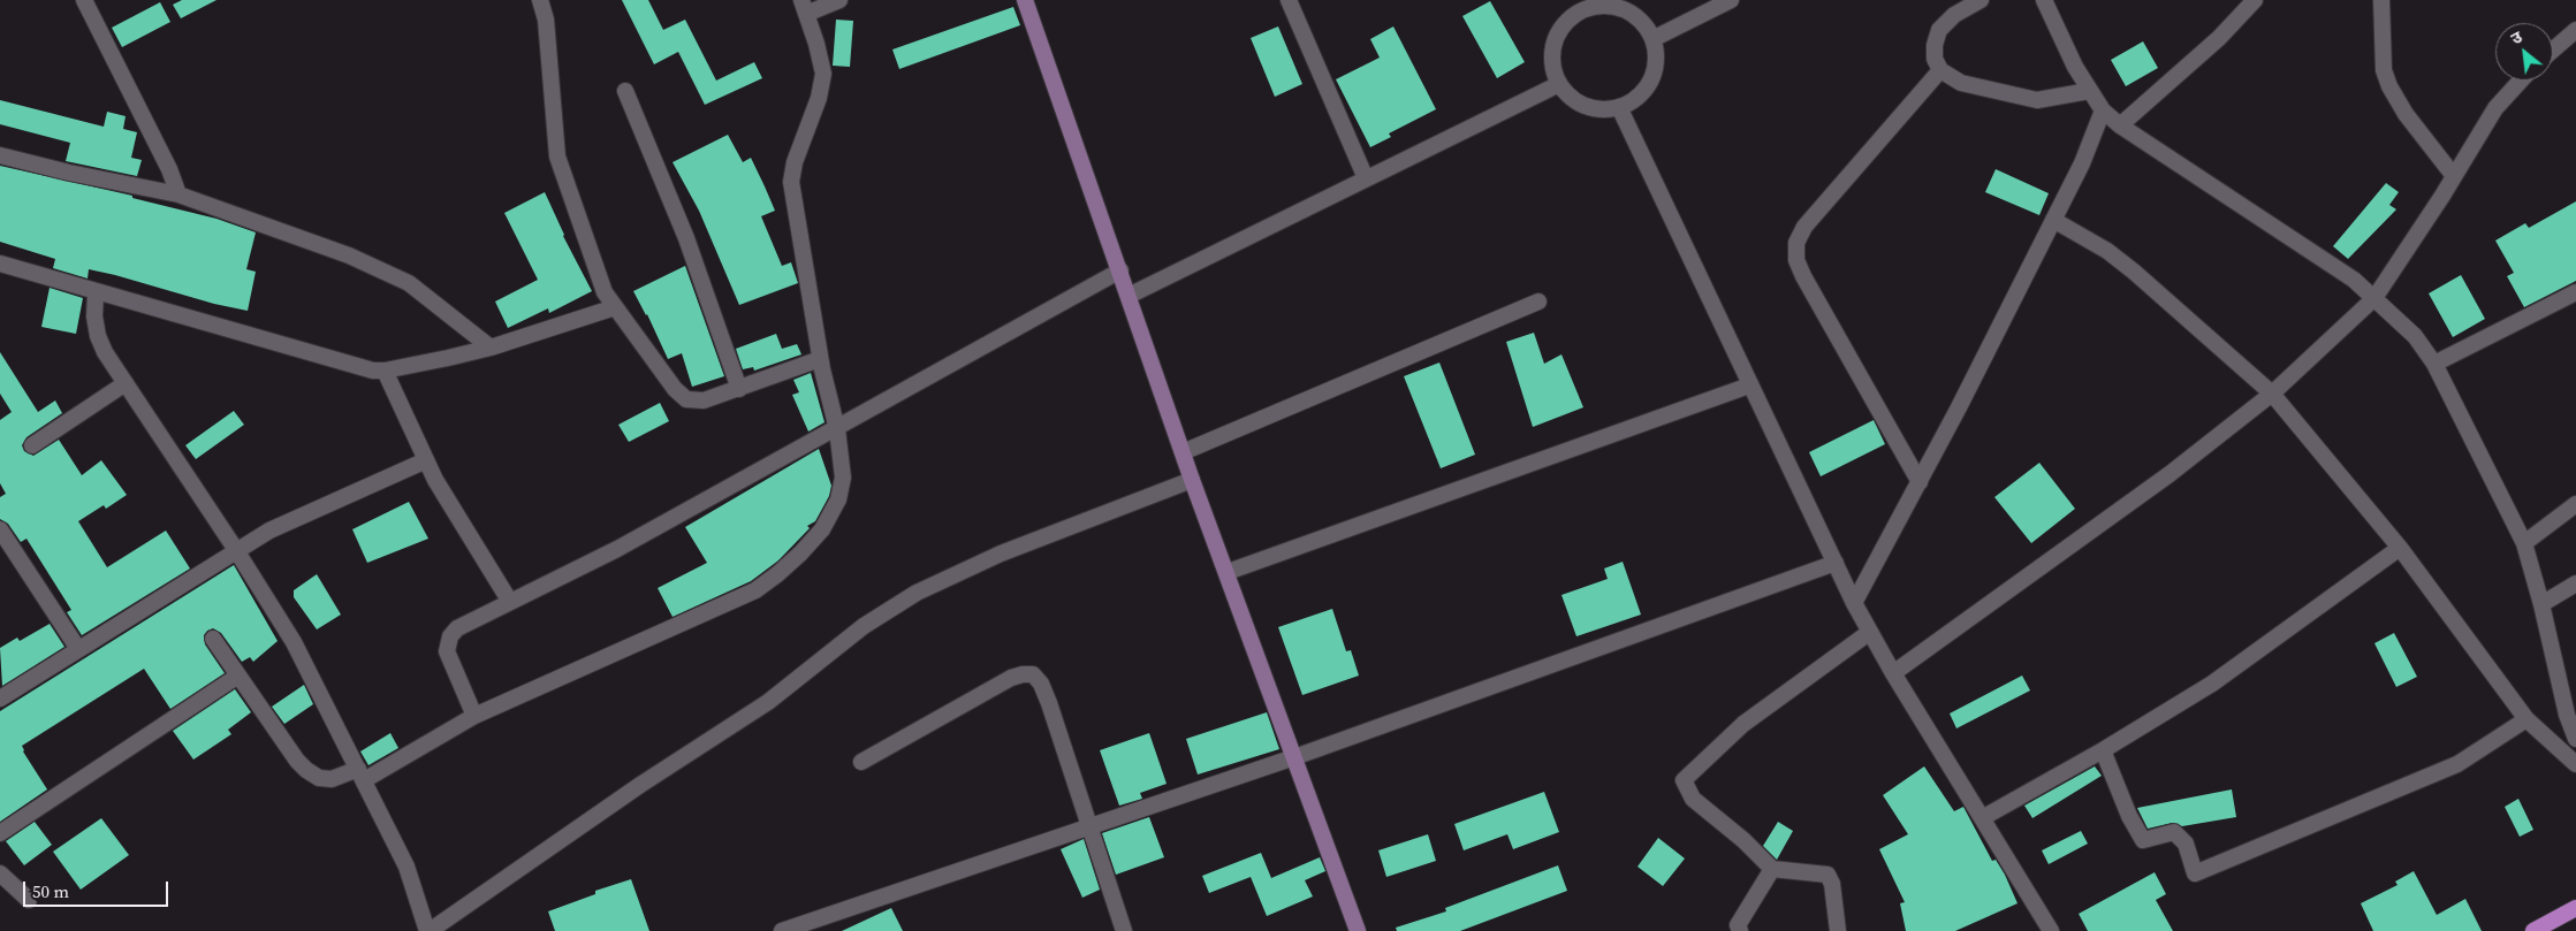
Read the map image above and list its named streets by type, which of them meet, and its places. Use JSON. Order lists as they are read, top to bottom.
{
  "scale_bar": "50 m",
  "north": "top left"
}
